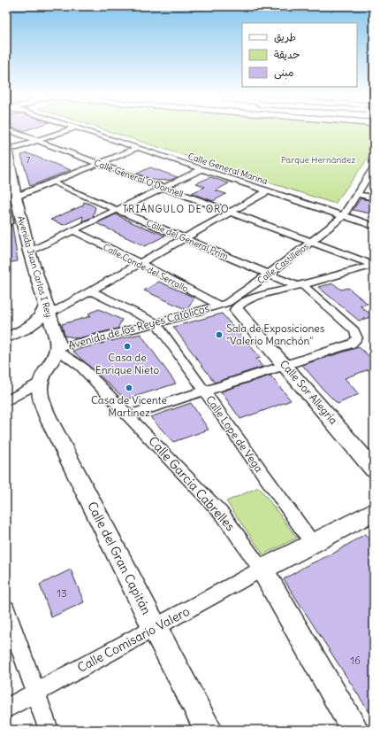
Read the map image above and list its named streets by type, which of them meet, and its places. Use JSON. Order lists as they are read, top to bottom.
{
  "streets": {
    "main road": [
      "Avenida Juan Carlos I Rey",
      "Calle Sor Allegría",
      "Calle García Cabrelles",
      "Calle del Gran Capitán"
    ],
    "street": [
      "Calle General Marina",
      "Calle General O'Donnell",
      "Calle del General Prim",
      "Calle Castillejos",
      "Calle Conde del Serrallo",
      "Avenida de los Reyes Católicos",
      "Calle Lope de Vega",
      "Calle Comisario Valero"
    ]
  },
  "crossings": [
    ["Calle General Marina", "Calle Castillejos"],
    ["Calle General O'Donnell", "Calle Castillejos"],
    ["Calle del General Prim", "Calle Castillejos"],
    ["Calle del General Prim", "Calle Sor Allegría"],
    ["Calle Castillejos", "Calle Conde del Serrallo"],
    ["Calle Castillejos", "Avenida de los Reyes Católicos"],
    ["Avenida Juan Carlos I Rey", "Avenida de los Reyes Católicos"],
    ["Avenida Juan Carlos I Rey", "Calle García Cabrelles"],
    ["Calle Conde del Serrallo", "Avenida de los Reyes Católicos"],
    ["Avenida de los Reyes Católicos", "Calle Lope de Vega"],
    ["Avenida de los Reyes Católicos", "Calle García Cabrelles"],
    ["Calle García Cabrelles", "Calle Comisario Valero"],
    ["Calle del Gran Capitán", "Calle Comisario Valero"]
  ],
  "districts": ["TRIÁNGULO DE ORO"],
  "parks": ["Parque Hernández"],
  "places": ["Sala de Exposiciones \"Valerio Manchón\"", "Casa de Enrique Nieto", "Casa de Vicente Martínez"],
  "house_numbers": ["7", "13", "16"],
  "legend": ["طريق", "حديقة", "مبنى"]
}
